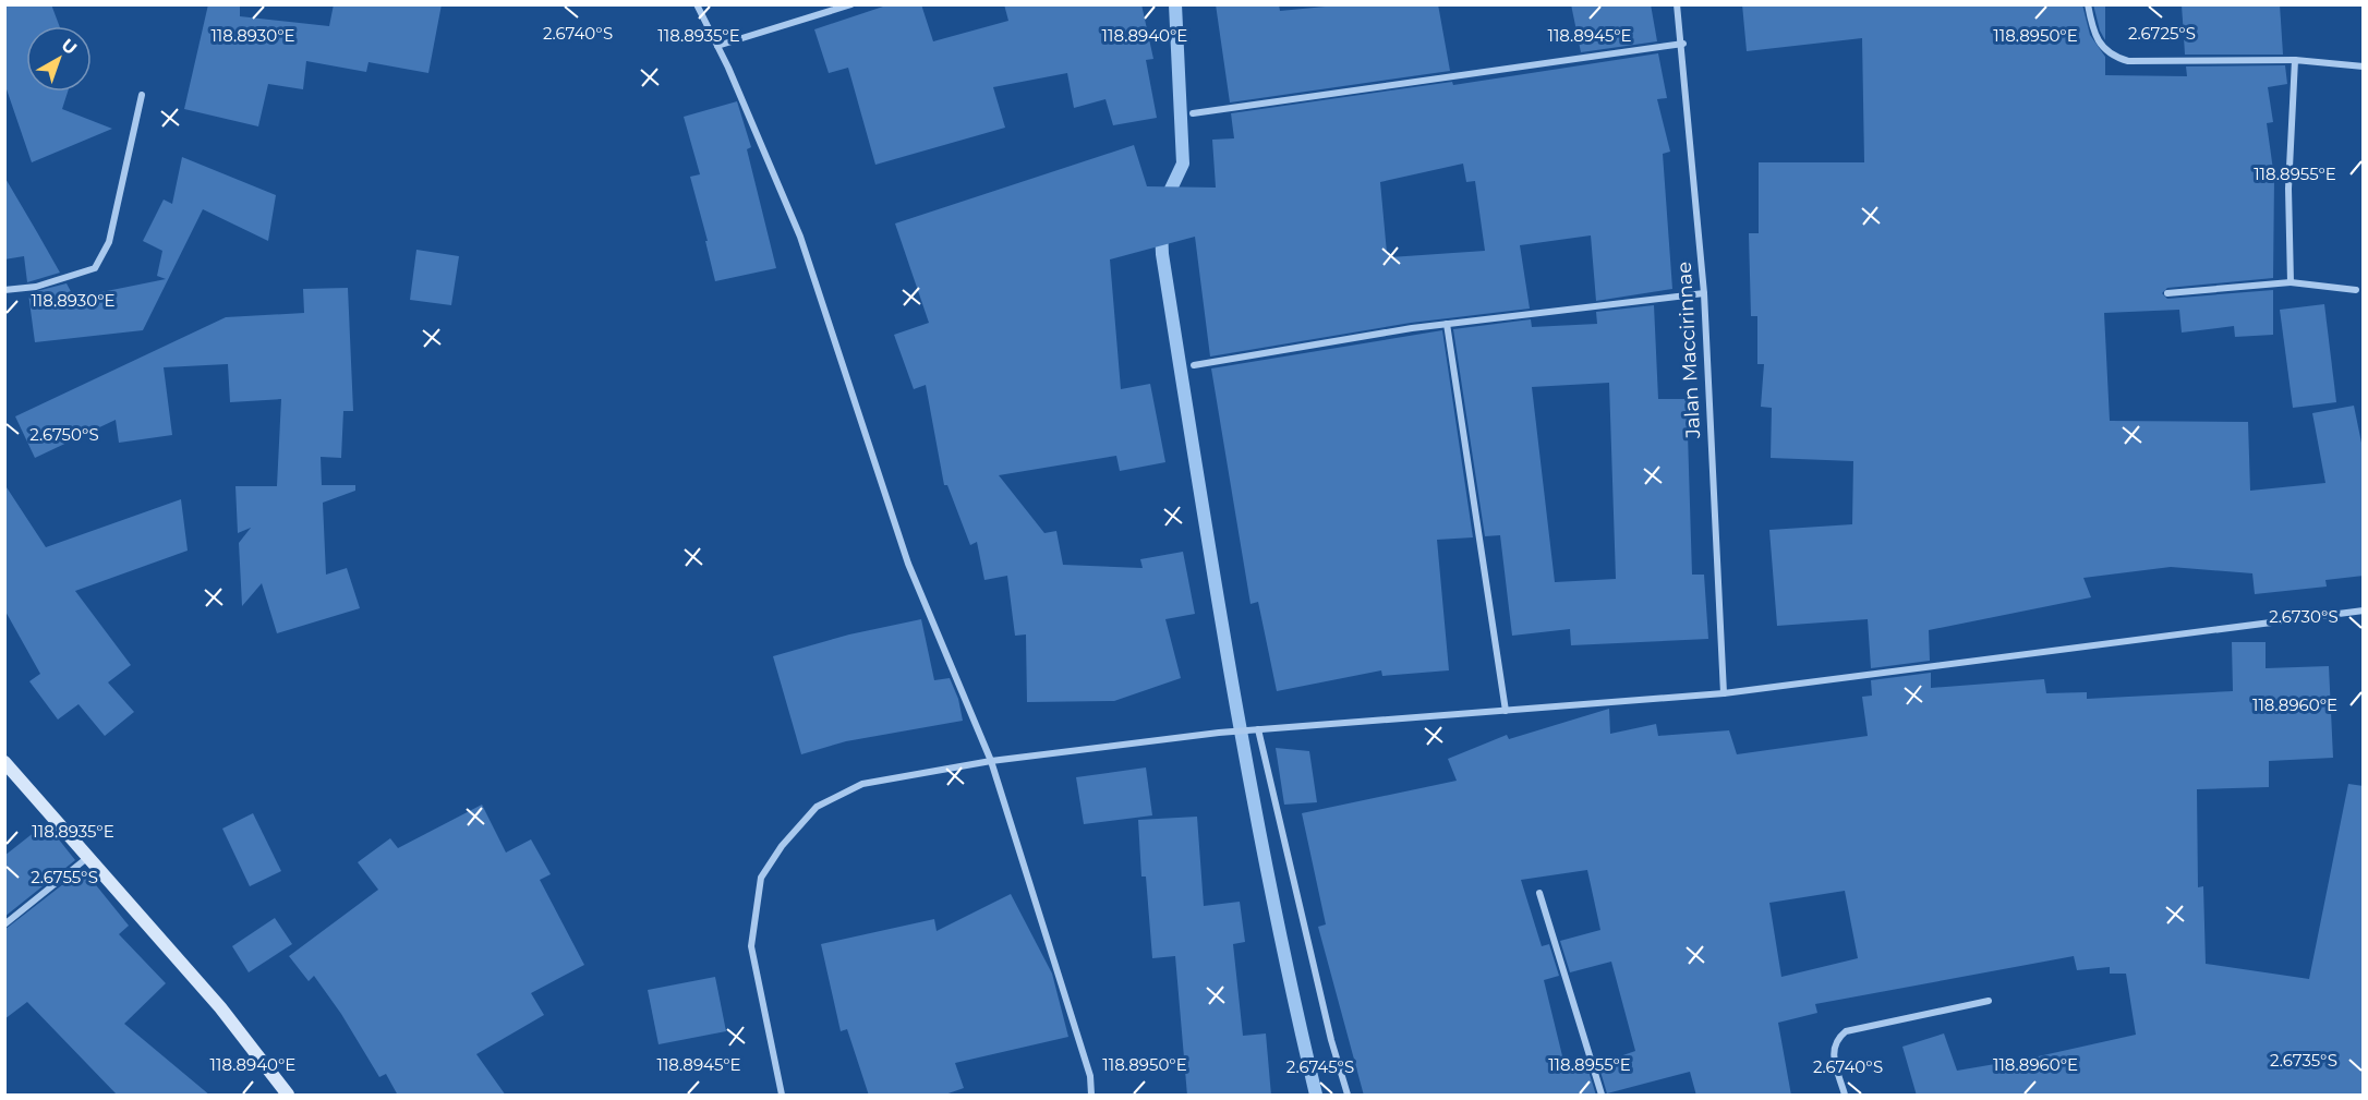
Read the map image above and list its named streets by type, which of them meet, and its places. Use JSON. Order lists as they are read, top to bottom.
{
  "streets": {
    "street": ["Jalan Maccirinnae"]
  },
  "north": "top right",
  "coordinates": [
    "2.6725°S",
    "2.6740°S",
    "118.8930°E",
    "118.8935°E",
    "118.8940°E",
    "118.8945°E",
    "118.8950°E",
    "118.8955°E",
    "2.6750°S",
    "2.6730°S",
    "118.8960°E",
    "2.6755°S",
    "2.6735°S",
    "2.6745°S"
  ]
}
